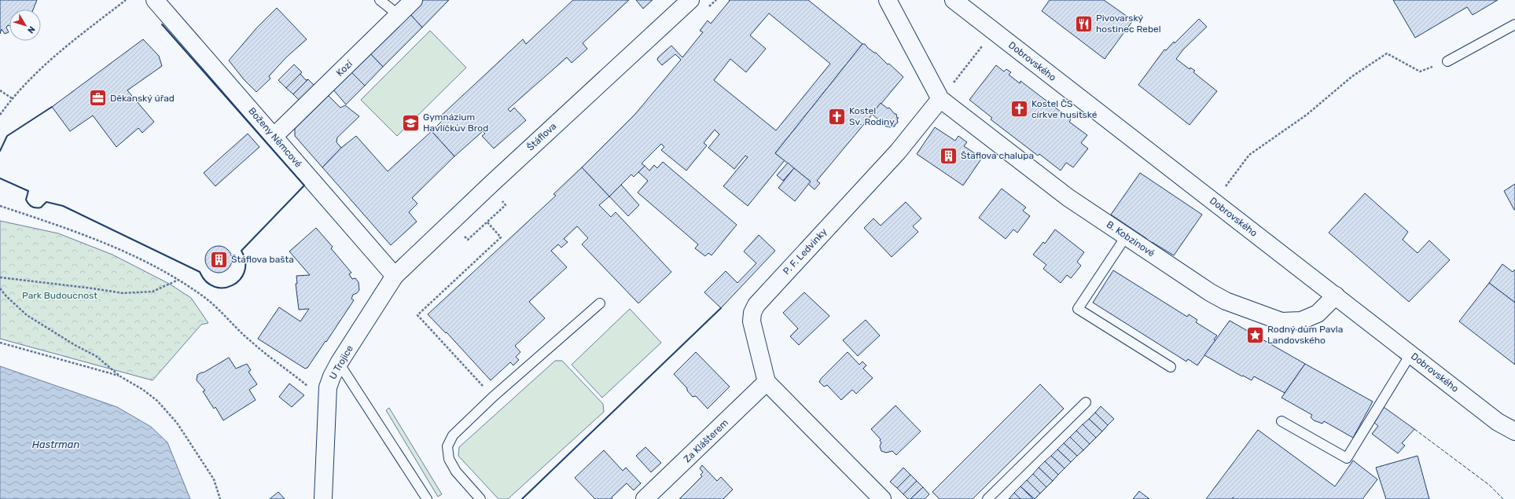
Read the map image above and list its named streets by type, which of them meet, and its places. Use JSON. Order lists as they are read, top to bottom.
{
  "streets": {
    "street": [
      "Dobrovského",
      "Kozí",
      "Štáflova",
      "Boženy Němcové",
      "B. Kobzinové",
      "P. F. Ledvinky",
      "U Trojice",
      "Za Klášterem"
    ]
  },
  "crossings": [
    ["Dobrovského", "B. Kobzinové"],
    ["Kozí", "Boženy Němcové"],
    ["Štáflova", "Boženy Němcové"],
    ["Štáflova", "U Trojice"],
    ["Boženy Němcové", "U Trojice"],
    ["B. Kobzinové", "P. F. Ledvinky"],
    ["P. F. Ledvinky", "Za Klášterem"]
  ],
  "water": ["Hastrman"],
  "parks": ["Park Budoucnost"],
  "places": {
    "restaurant": ["Pivovarský hostinec Rebel"],
    "office": ["Děkanský úřad"],
    "church": ["Kostel ČS církve husitské", "Kostel Sv. Rodiny"],
    "school or university": ["Gymnázium Havlíčkův Brod"],
    "building": ["Štaflova chalupa", "Štáflova bašta"],
    "place": ["Rodný dům Pavla Landovského"]
  },
  "north": "bottom right"
}
